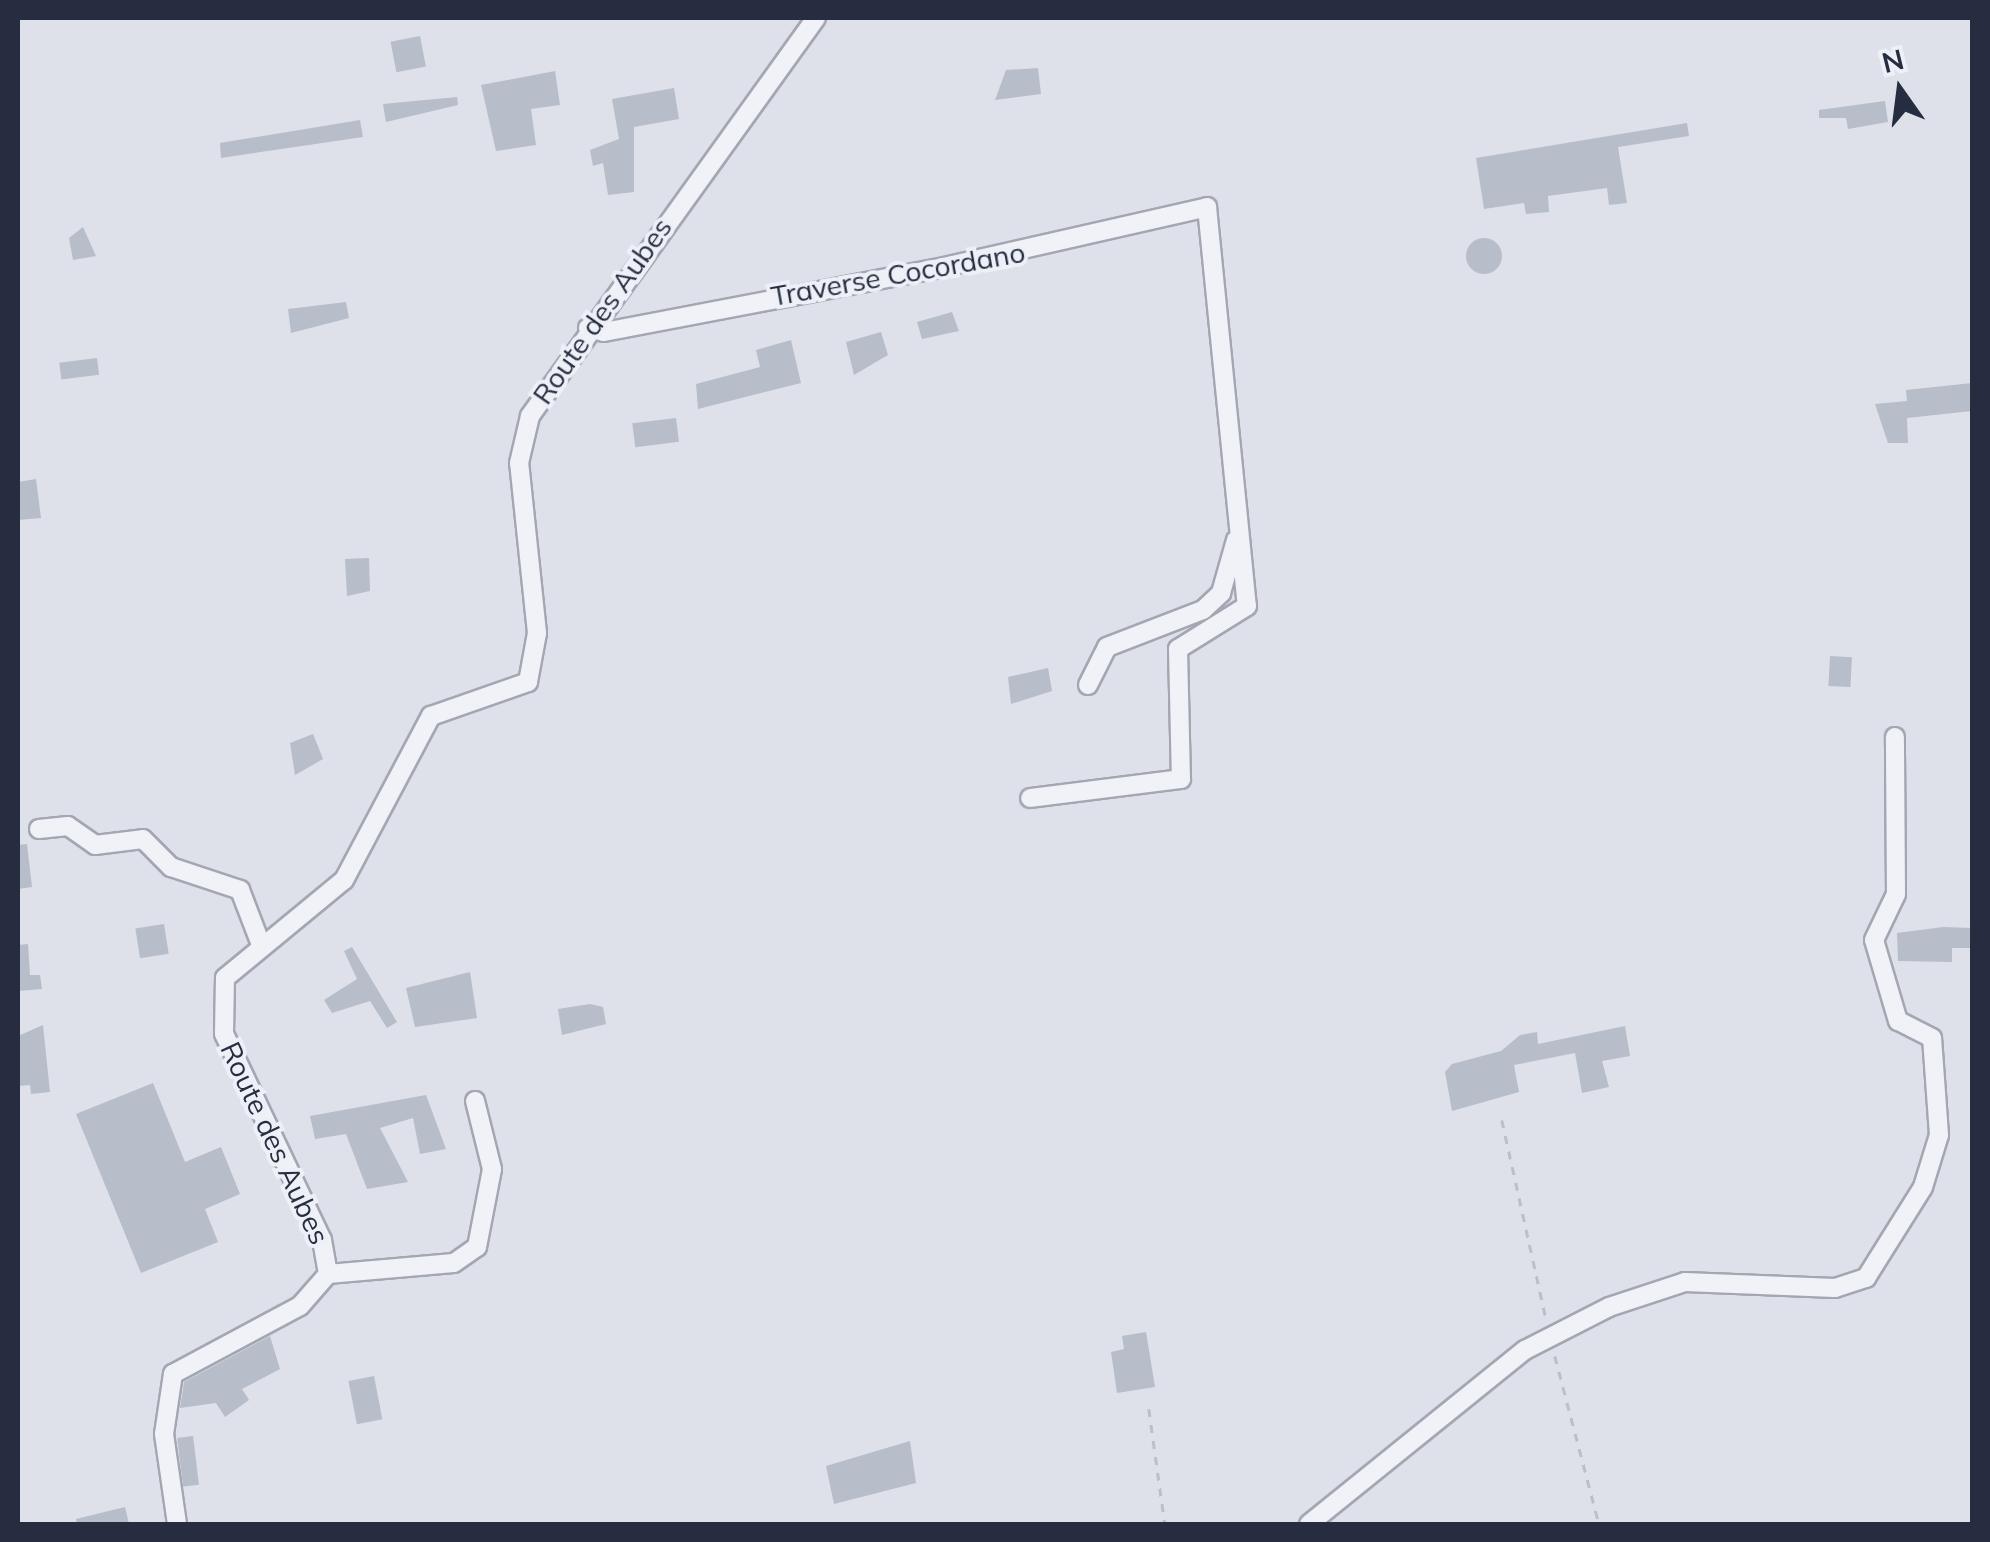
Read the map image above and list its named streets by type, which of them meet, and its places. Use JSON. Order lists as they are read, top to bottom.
{
  "streets": {
    "street": ["Traverse Cocordano", "Route des Aubes"]
  },
  "crossings": [
    ["Traverse Cocordano", "Route des Aubes"]
  ],
  "north": "top"
}
